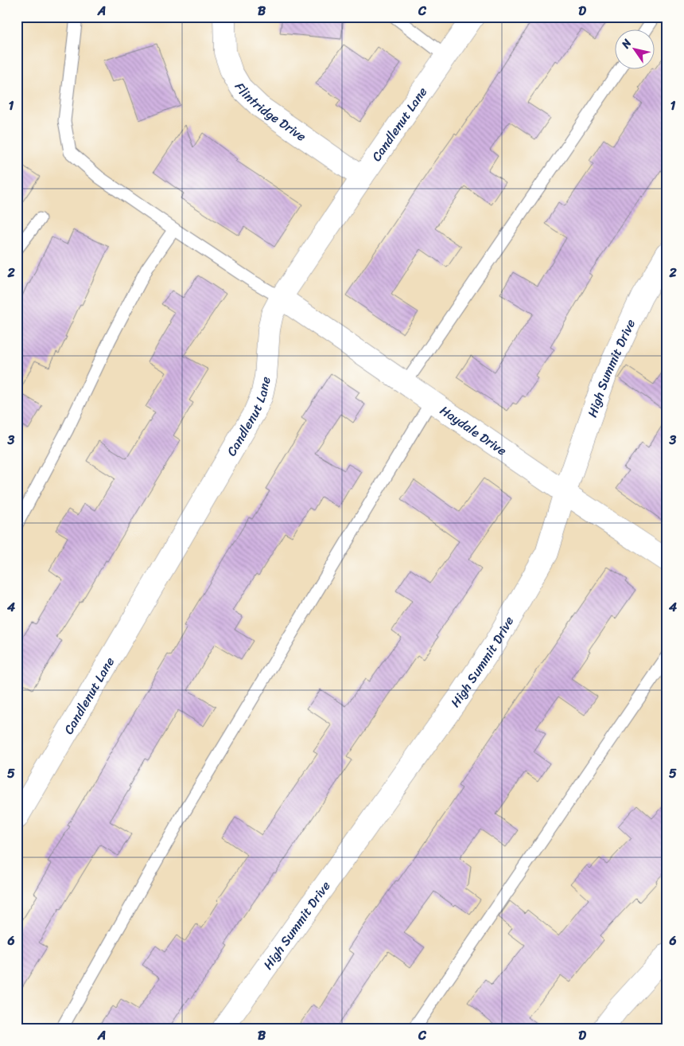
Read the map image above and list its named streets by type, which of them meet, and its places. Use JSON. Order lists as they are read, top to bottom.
{
  "streets": {
    "street": [
      "Flintridge Drive",
      "Candlenut Lane",
      "High Summit Drive",
      "Haydale Drive"
    ]
  },
  "crossings": [
    ["Flintridge Drive", "Candlenut Lane"],
    ["Candlenut Lane", "Haydale Drive"],
    ["High Summit Drive", "Haydale Drive"]
  ],
  "north": "top left",
  "grid": {
    "columns": [
      "A",
      "B",
      "C",
      "D"
    ],
    "rows": [
      "1",
      "2",
      "3",
      "4",
      "5",
      "6"
    ]
  }
}
